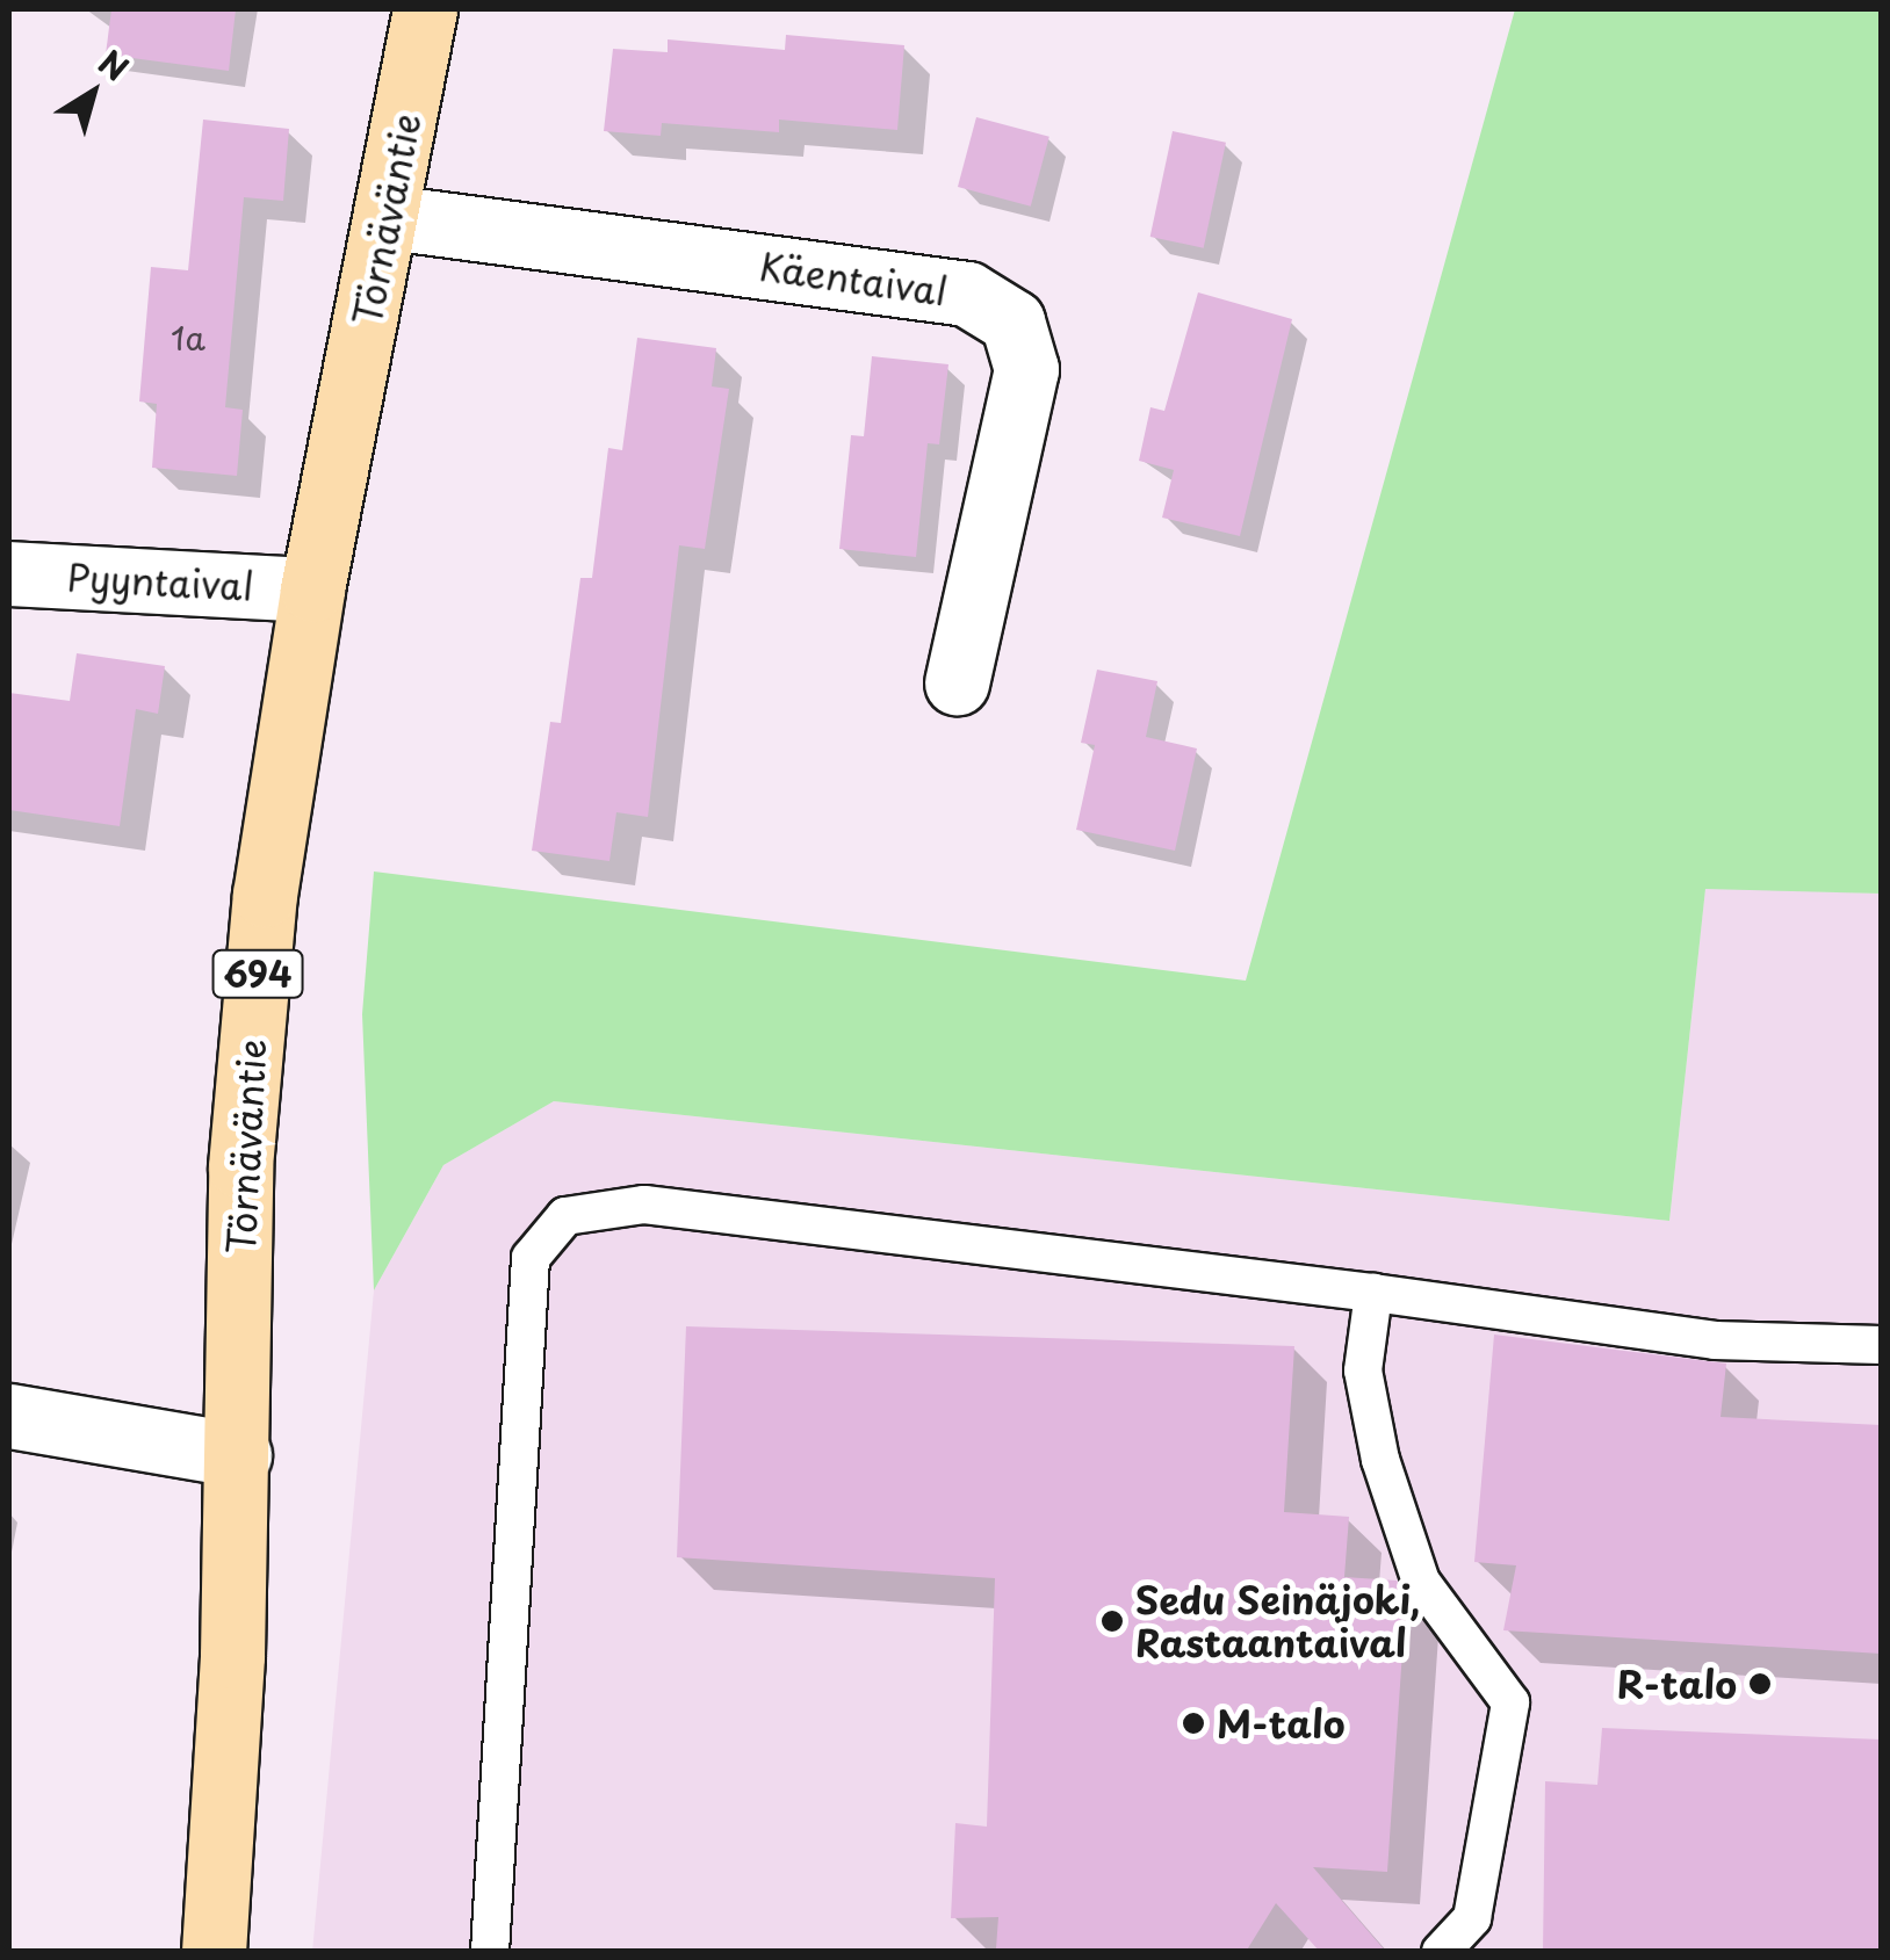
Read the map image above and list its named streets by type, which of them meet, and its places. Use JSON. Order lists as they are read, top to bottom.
{
  "streets": {
    "main road": ["Törnäväntie", "694"],
    "street": ["Käentaival", "Pyyntaival"]
  },
  "crossings": [
    ["Törnäväntie", "Käentaival"],
    ["Törnäväntie", "Pyyntaival"]
  ],
  "places": ["Sedu Seinäjoki, Rastaantaival", "R-talo", "M-talo"],
  "house_numbers": ["1a"],
  "north": "top right"
}
